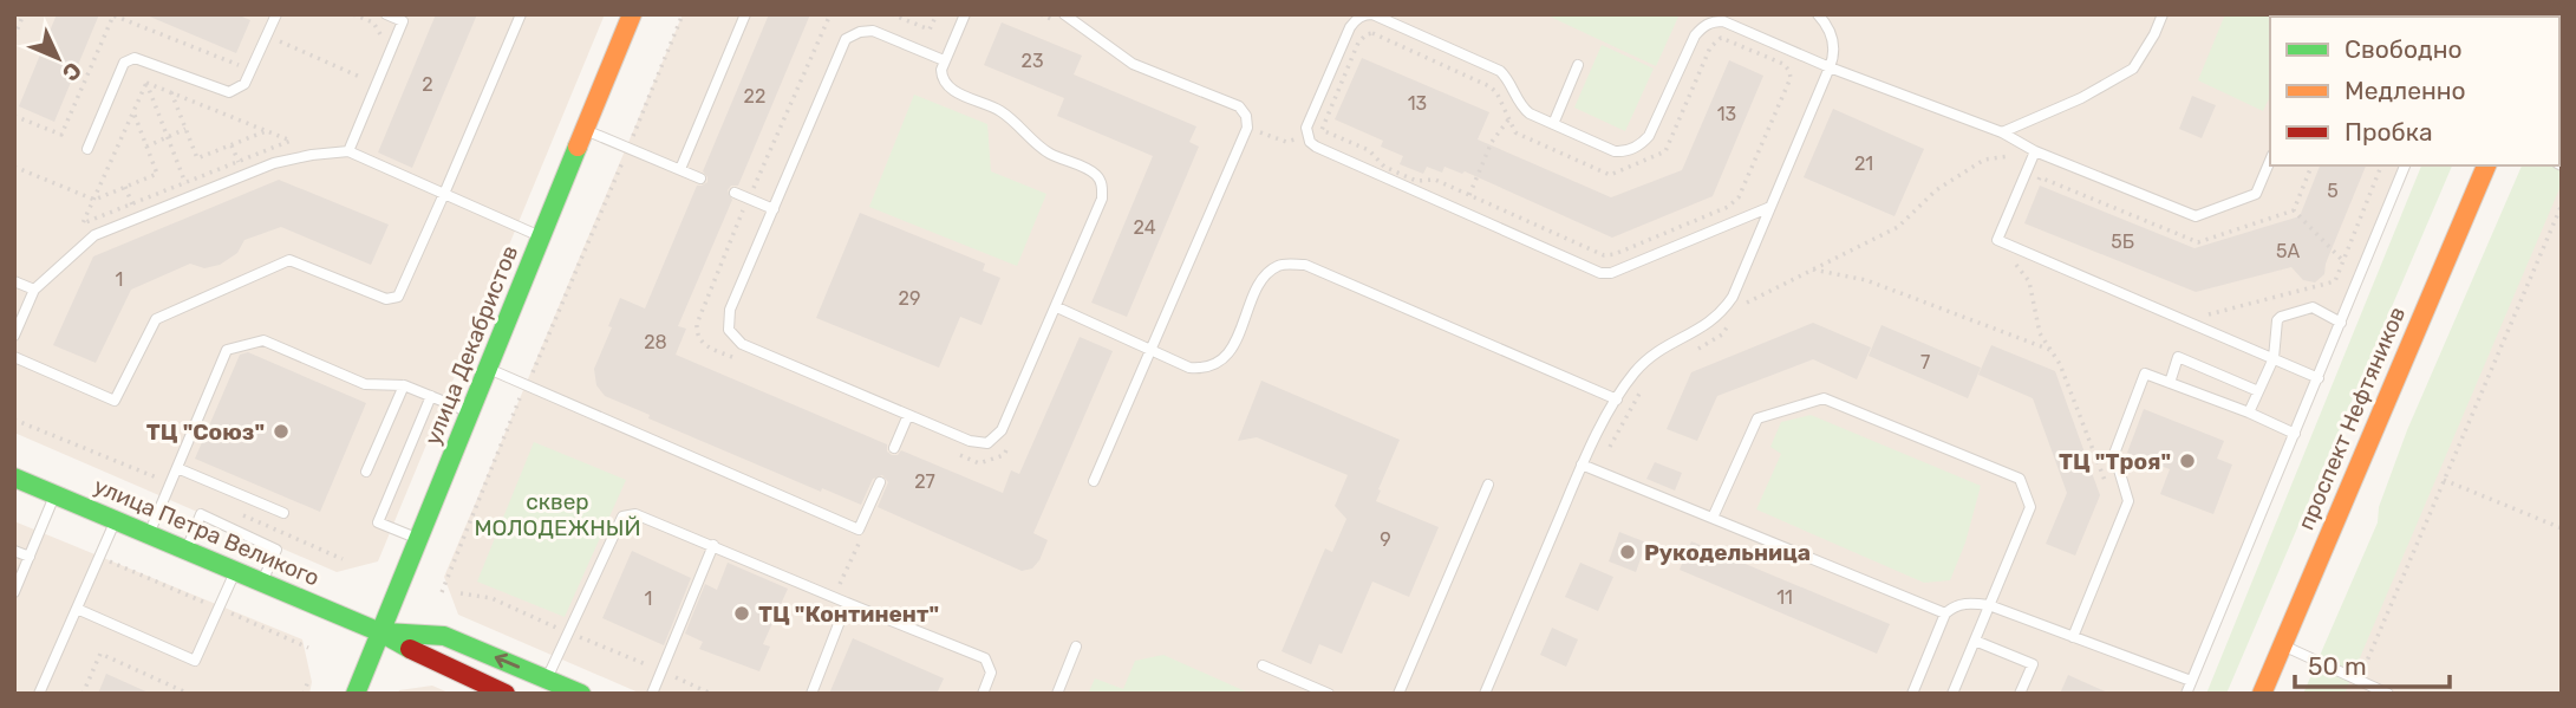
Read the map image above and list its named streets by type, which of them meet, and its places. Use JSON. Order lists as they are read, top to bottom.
{
  "streets": {
    "main road": ["улица Декабристов", "проспект Нефтяников", "улица Петра Великого"]
  },
  "crossings": [
    ["улица Декабристов", "улица Петра Великого"]
  ],
  "parks": ["сквер МОЛОДЕЖНЫЙ"],
  "places": [
    "ТЦ \"Союз\"",
    "ТЦ \"Троя\"",
    "Рукодельница",
    "ТЦ \"Континент\""
  ],
  "house_numbers": [
    "23",
    "2",
    "22",
    "13",
    "13",
    "21",
    "5",
    "24",
    "5Б",
    "5А",
    "1",
    "29",
    "28",
    "7",
    "27",
    "9",
    "11",
    "1"
  ],
  "legend": ["Свободно", "Медленно", "Пробка"],
  "scale_bar": "50 m",
  "north": "bottom right"
}
